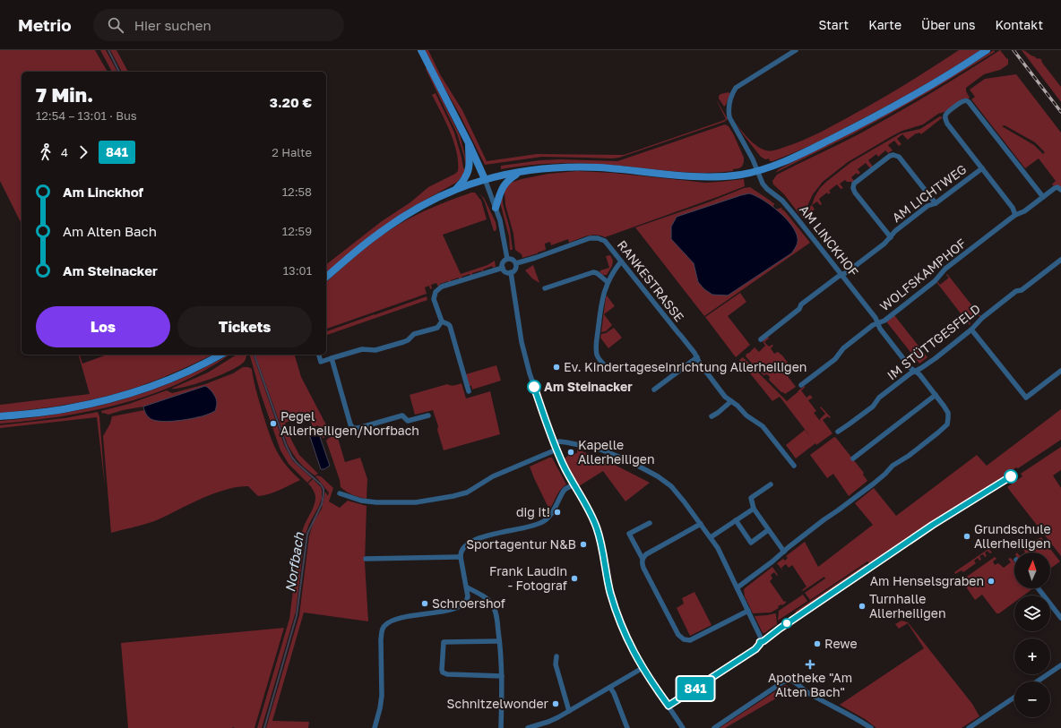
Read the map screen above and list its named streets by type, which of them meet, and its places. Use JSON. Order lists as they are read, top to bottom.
{
  "streets": {
    "street": [
      "AM LICHTWEG",
      "AM LINCKHOF",
      "WOLFSKAMPHOF",
      "RANKESTRASSE",
      "IM STÜTTGESFELD"
    ]
  },
  "crossings": [
    ["AM LICHTWEG", "AM LINCKHOF"],
    ["AM LICHTWEG", "WOLFSKAMPHOF"],
    ["AM LINCKHOF", "WOLFSKAMPHOF"],
    ["AM LINCKHOF", "IM STÜTTGESFELD"]
  ],
  "water": ["Norfbach"],
  "places": {
    "other": [
      "Ev. Kindertageseinrichtung Allerheiligen",
      "Am Steinacker",
      "Pegel Allerheiligen/Norfbach",
      "Kapelle Allerheiligen",
      "dig it!",
      "Grundschule Allerheiligen",
      "Sportagentur N&B",
      "Frank Laudin - Fotograf",
      "Am Henselsgraben",
      "Schroershof",
      "Turnhalle Allerheiligen",
      "Rewe",
      "Schnitzelwonder"
    ],
    "health": ["Apotheke \"Am Alten Bach\""]
  },
  "lines": ["bus line 841"],
  "north": "top",
  "page": {
    "header": "Metrio",
    "search": "Hier suchen",
    "nav": [
      "Start",
      "Karte",
      "Über uns",
      "Kontakt"
    ],
    "on_map": "841",
    "heading": ["7 Min.", "12:54 – 13:01 · Bus", "3.20 €"],
    "legs": ["4", "841", "2 Halte"],
    "list": [
      {
        "name": "Am Linckhof",
        "value": "12:58"
      },
      {
        "name": "Am Alten Bach",
        "value": "12:59"
      },
      {
        "name": "Am Steinacker",
        "value": "13:01"
      }
    ],
    "buttons": ["Los", "Tickets"],
    "map_buttons": ["+", "−"]
  }
}
